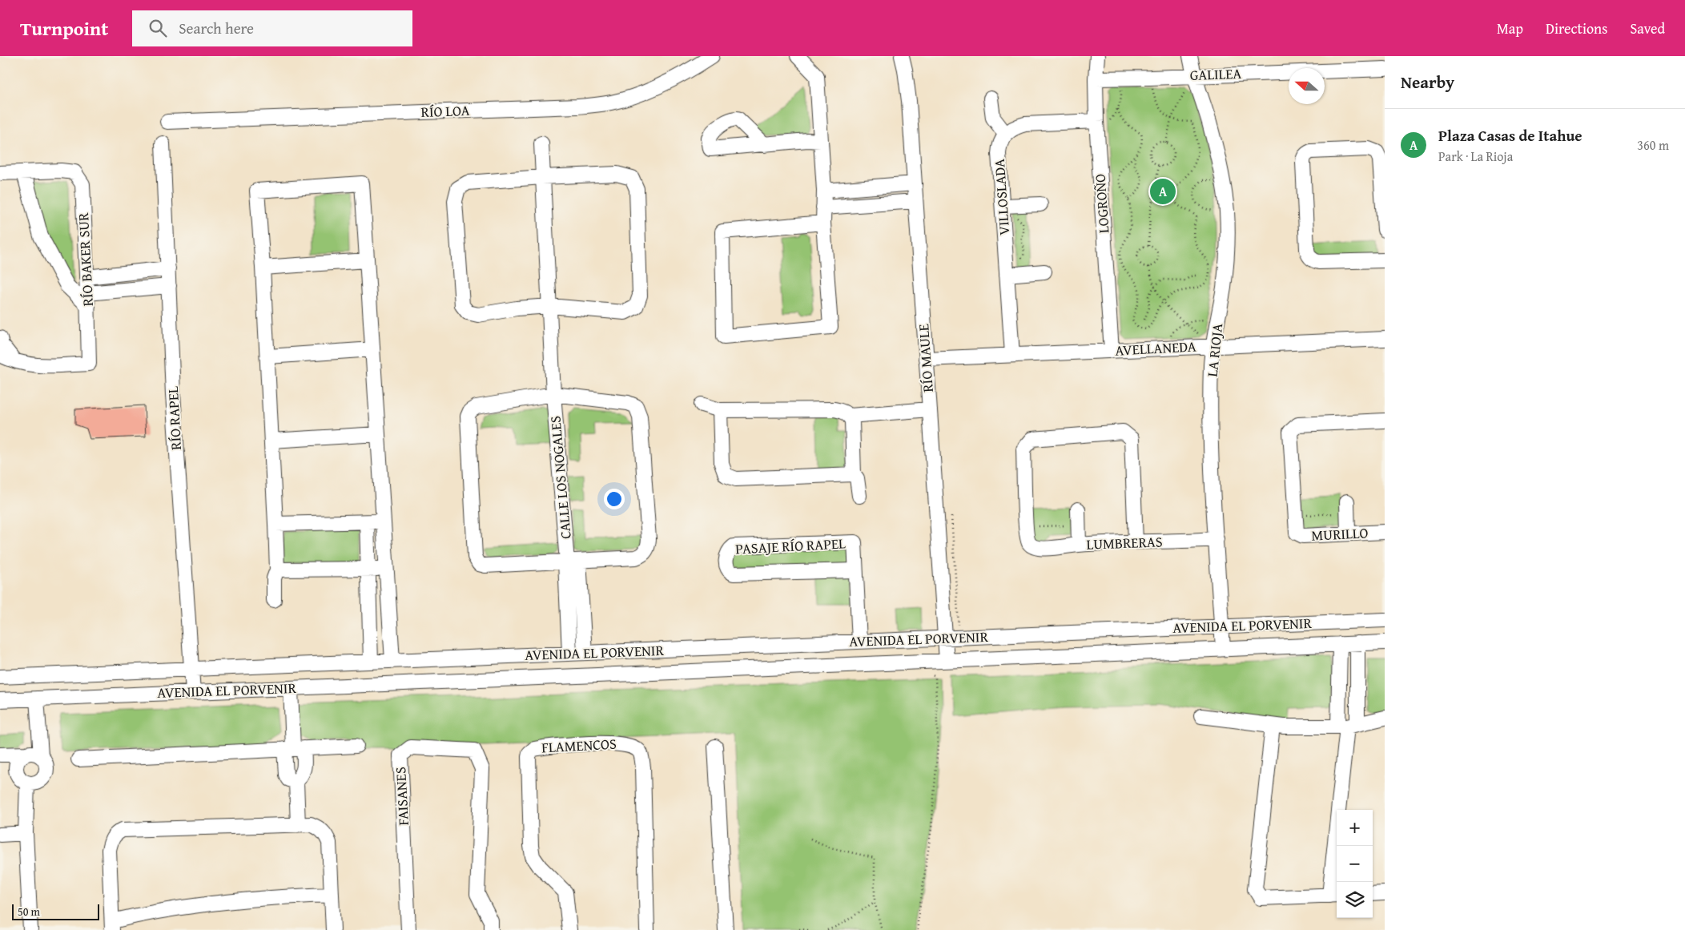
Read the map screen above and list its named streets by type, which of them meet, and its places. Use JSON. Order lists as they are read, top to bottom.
{
  "streets": {
    "street": [
      "GALILEA",
      "RÍO LOA",
      "VILLOSLADA",
      "LOGROÑO",
      "RÍO BAKER SUR",
      "AVELLANEDA",
      "LA RIOJA",
      "RÍO MAULE",
      "RÍO RAPEL",
      "CALLE LOS NOGALES",
      "MURILLO",
      "LUMBRERAS",
      "PASAJE RÍO RAPEL",
      "AVENIDA EL PORVENIR",
      "FLAMENCOS",
      "FAISANES"
    ]
  },
  "crossings": [
    ["GALILEA", "LOGROÑO"],
    ["GALILEA", "LA RIOJA"],
    ["VILLOSLADA", "AVELLANEDA"],
    ["LOGROÑO", "AVELLANEDA"],
    ["AVELLANEDA", "LA RIOJA"],
    ["AVELLANEDA", "RÍO MAULE"],
    ["LA RIOJA", "LUMBRERAS"],
    ["LA RIOJA", "AVENIDA EL PORVENIR"],
    ["RÍO MAULE", "AVENIDA EL PORVENIR"],
    ["RÍO RAPEL", "AVENIDA EL PORVENIR"],
    ["CALLE LOS NOGALES", "AVENIDA EL PORVENIR"]
  ],
  "scale_bar": "50 m",
  "north": "left",
  "page": {
    "header": "Turnpoint",
    "search": "Search here",
    "nav": ["Map", "Directions", "Saved"],
    "heading": "Nearby",
    "list": [
      {
        "mark": "A",
        "name": "Plaza Casas de Itahue",
        "note": "Park · La Rioja",
        "value": "360 m"
      }
    ],
    "pins": "A",
    "map_buttons": ["+", "−"],
    "scale": "50 m"
  }
}
